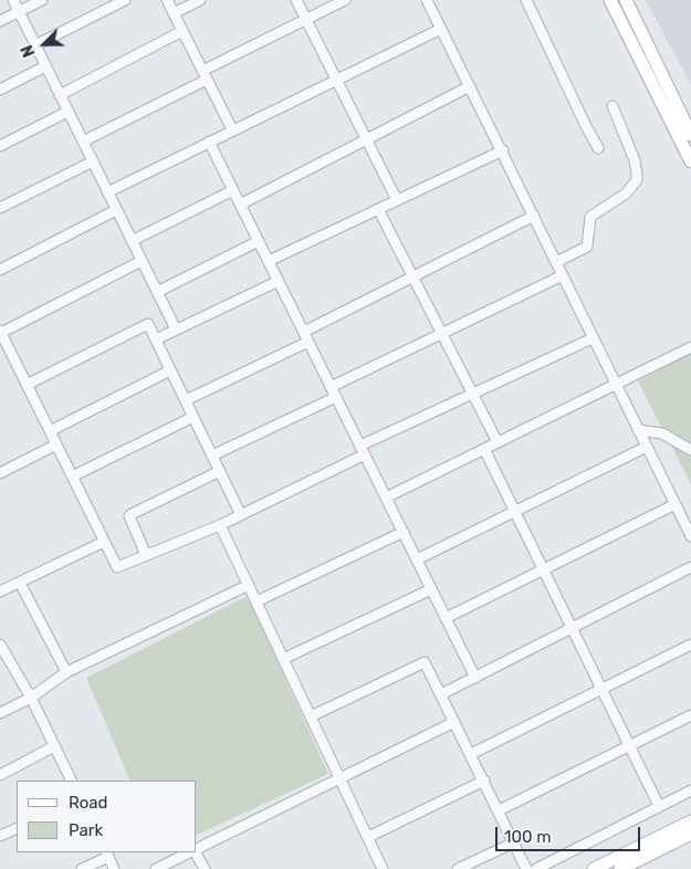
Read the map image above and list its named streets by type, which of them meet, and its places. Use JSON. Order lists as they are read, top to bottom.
{
  "legend": ["Road", "Park"],
  "scale_bar": "100 m",
  "north": "bottom left"
}
